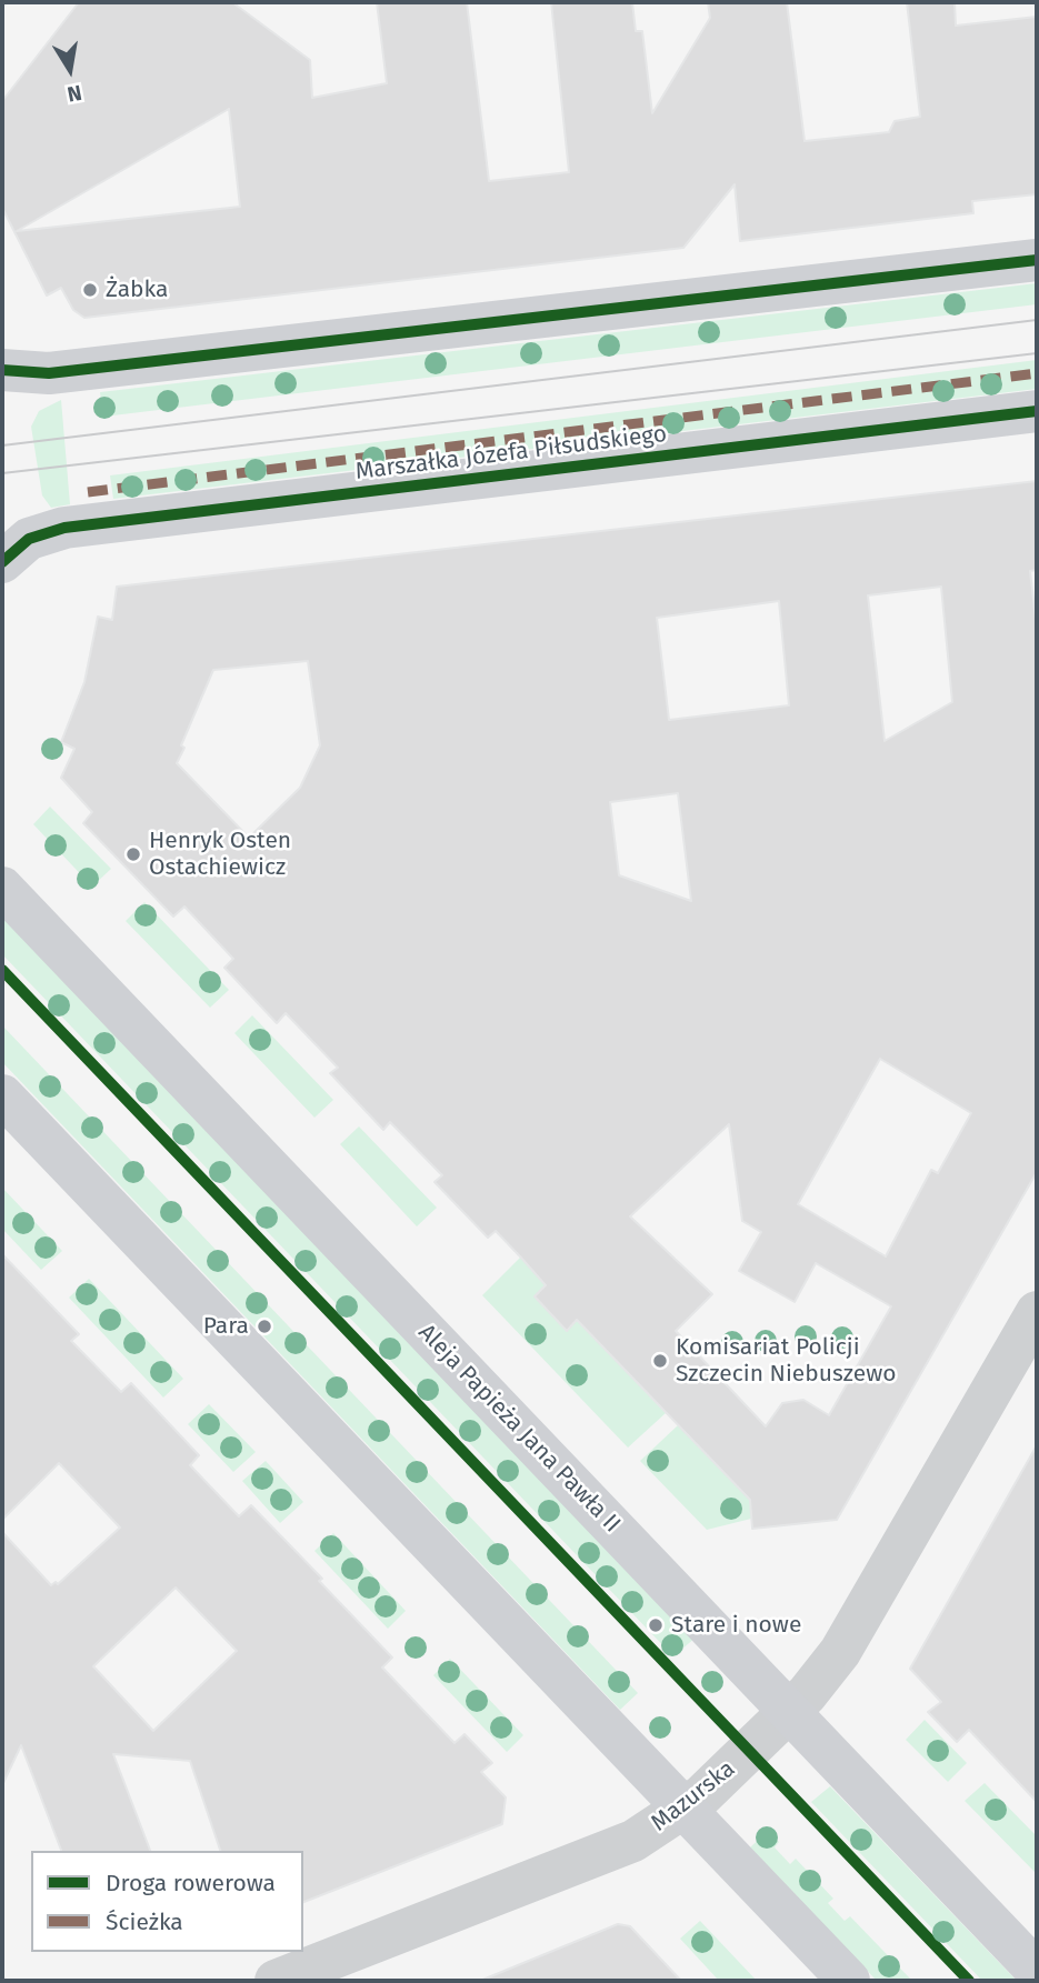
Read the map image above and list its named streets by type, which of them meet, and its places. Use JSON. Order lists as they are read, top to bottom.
{
  "streets": {
    "street": ["Marszałka Józefa Piłsudskiego", "Aleja Papieża Jana Pawła II", "Mazurska"]
  },
  "crossings": [
    ["Aleja Papieża Jana Pawła II", "Mazurska"]
  ],
  "places": [
    "Żabka",
    "Henryk Osten Ostachiewicz",
    "Para",
    "Komisariat Policji Szczecin Niebuszewo",
    "Stare i nowe"
  ],
  "legend": ["Droga rowerowa", "Ścieżka"],
  "north": "bottom"
}
